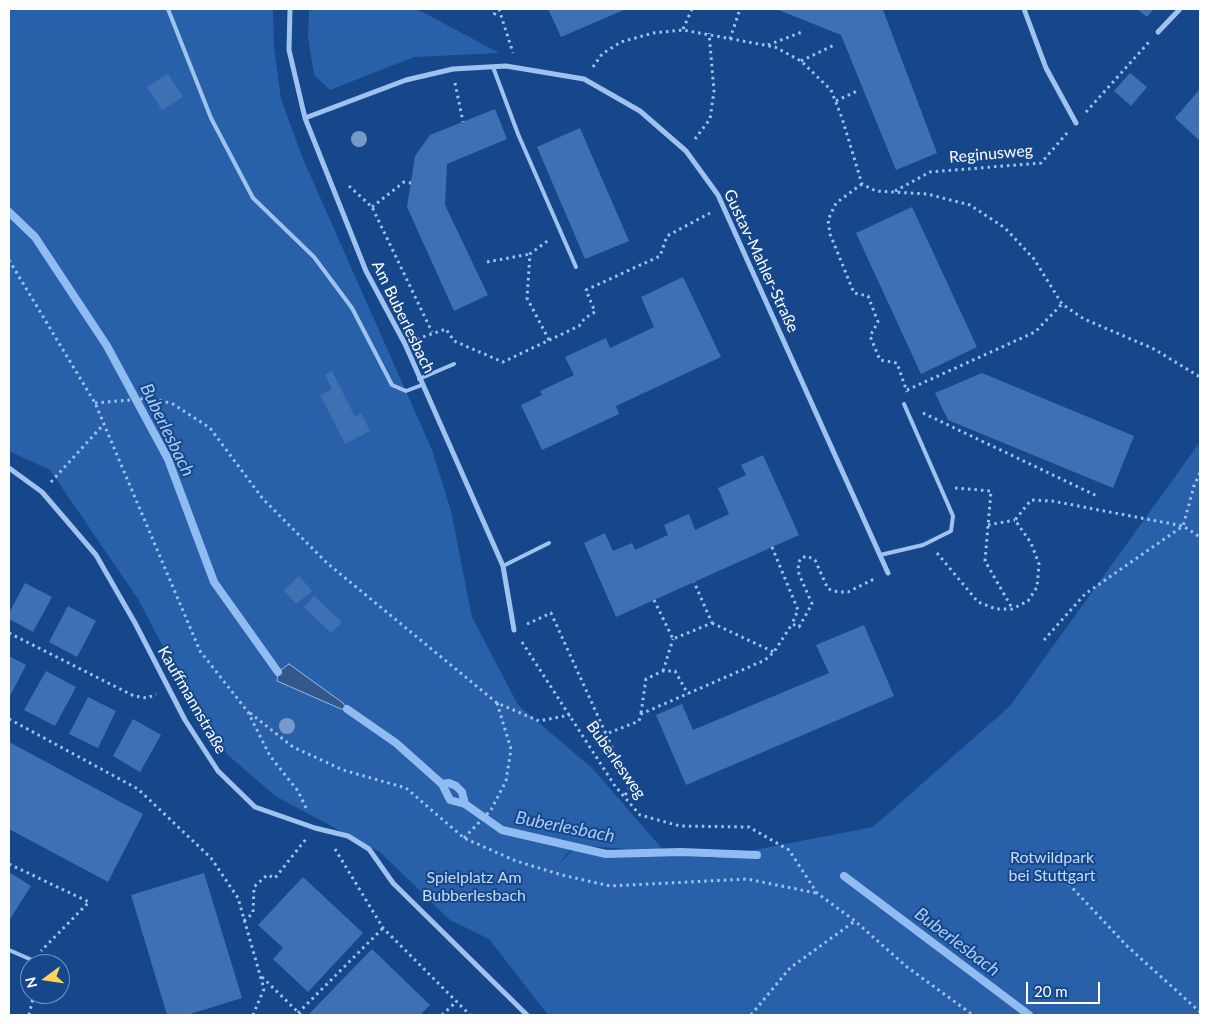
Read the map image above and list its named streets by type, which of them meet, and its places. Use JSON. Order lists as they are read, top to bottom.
{
  "streets": {
    "street": ["Gustav-Mahler-Straße", "Am Buberlesbach", "Kauffmannstraße"],
    "path": ["Reginusweg", "Buberlesweg"]
  },
  "crossings": [
    ["Gustav-Mahler-Straße", "Am Buberlesbach"],
    ["Am Buberlesbach", "Buberlesweg"]
  ],
  "water": ["Buberlesbach"],
  "parks": ["Rotwildpark bei Stuttgart", "Spielplatz Am Bubberlesbach"],
  "scale_bar": "20 m",
  "north": "left"
}
